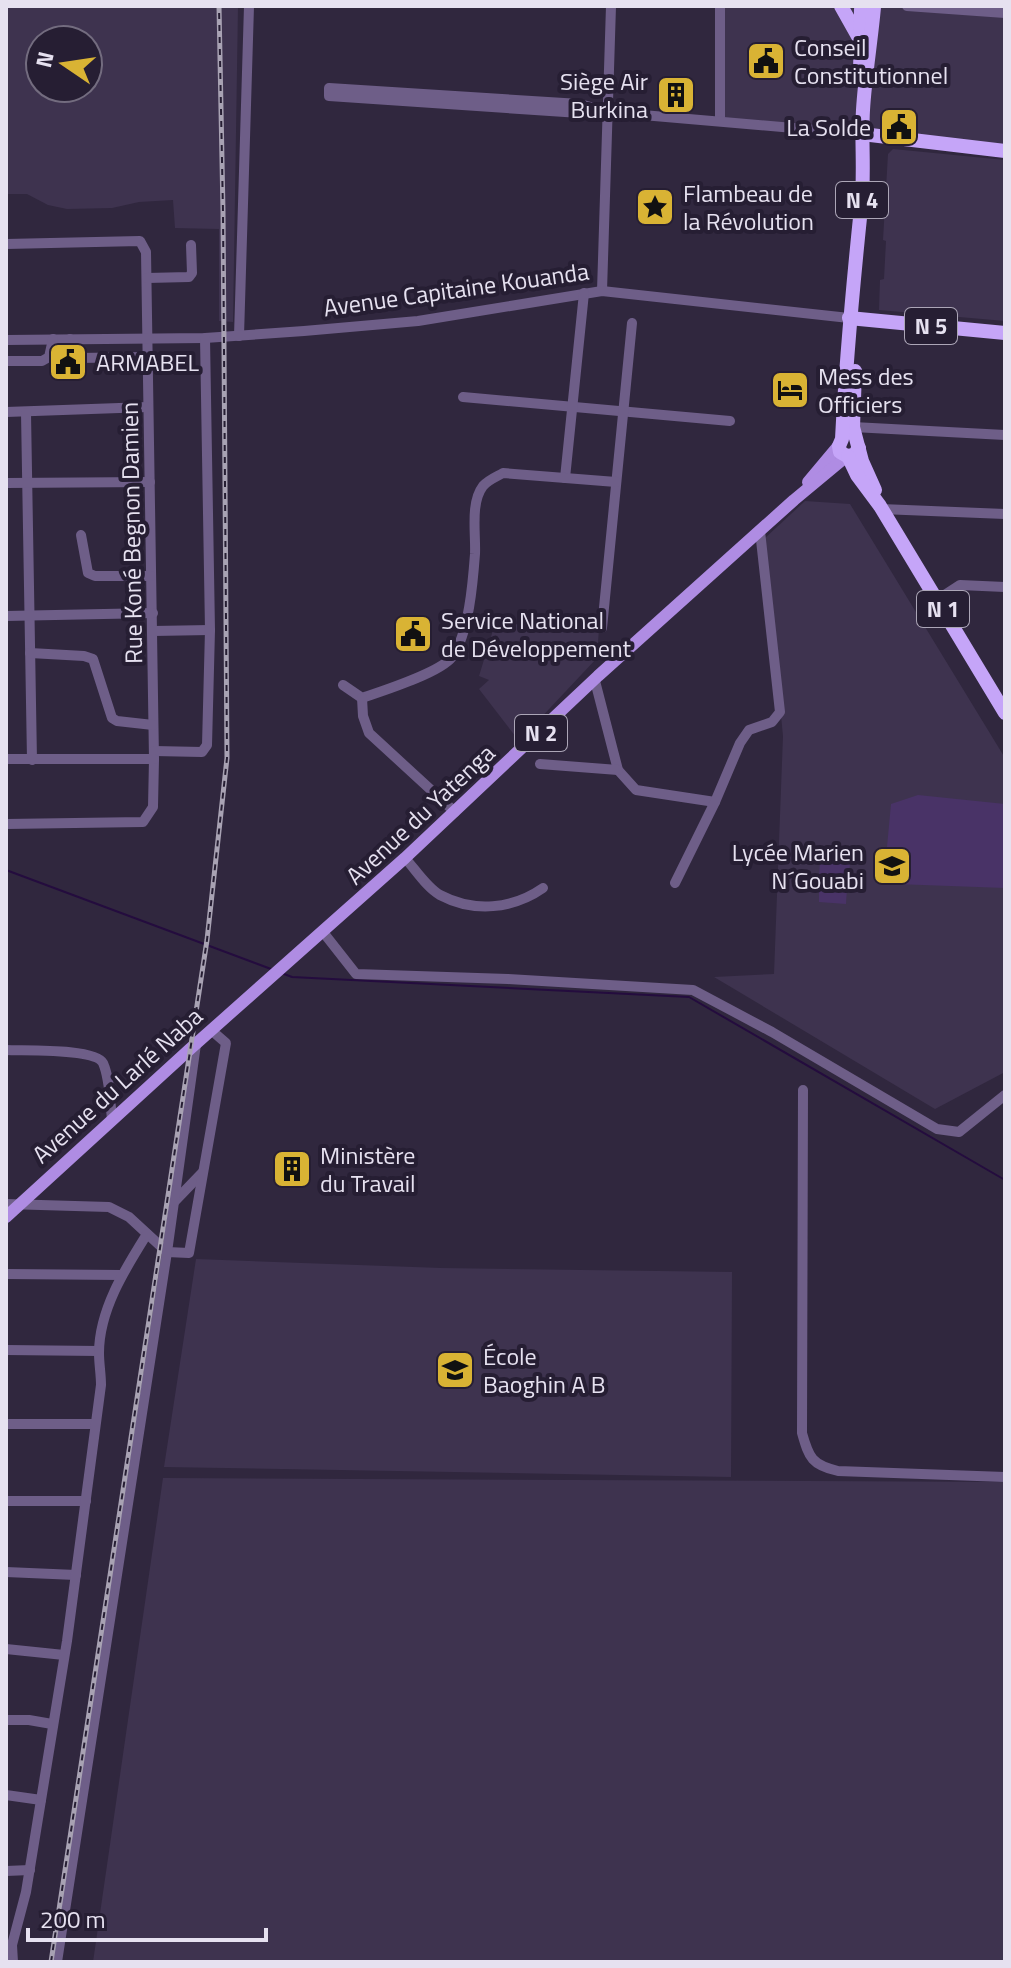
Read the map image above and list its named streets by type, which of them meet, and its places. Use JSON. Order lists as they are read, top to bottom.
{
  "streets": {
    "highway": [
      "N 4",
      "Avenue Capitaine Kouanda",
      "N 5",
      "N 1"
    ],
    "main road": ["N 2", "Avenue du Yatenga", "Avenue du Larlé Naba"],
    "street": ["Rue Koné Begnon Damien"]
  },
  "crossings": [
    ["N 4", "Avenue Capitaine Kouanda"],
    ["N 4", "N 1"],
    ["N 4", "Avenue du Yatenga"],
    ["Avenue Capitaine Kouanda", "Rue Koné Begnon Damien"],
    ["N 1", "Avenue du Yatenga"],
    ["Avenue du Yatenga", "Avenue du Larlé Naba"]
  ],
  "places": {
    "public building": [
      "Conseil Constitutionnel",
      "La Solde",
      "ARMABEL",
      "Service National de Développement"
    ],
    "building": ["Siège Air Burkina", "Ministère du Travail"],
    "place": ["Flambeau de la Révolution"],
    "hotel": ["Mess des Officiers"],
    "school or university": ["Lycée Marien N´Gouabi", "École Baoghin A B"]
  },
  "scale_bar": "200 m",
  "north": "left"
}
